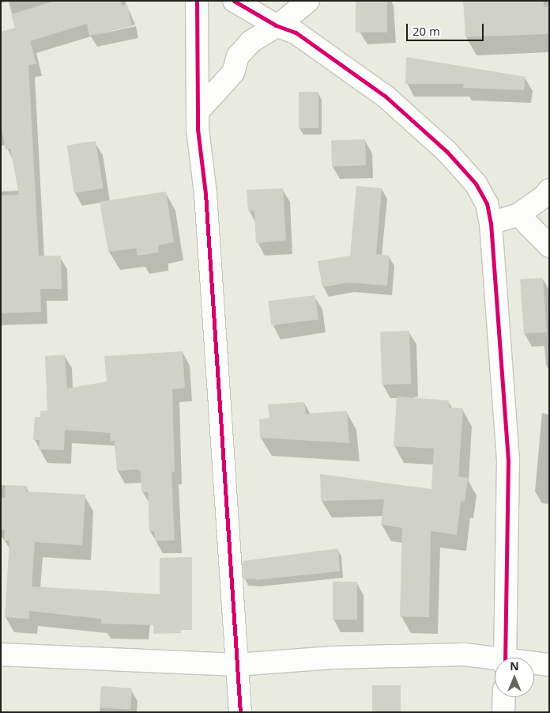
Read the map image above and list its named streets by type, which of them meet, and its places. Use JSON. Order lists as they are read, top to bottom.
{
  "scale_bar": "20 m",
  "north": "top"
}
